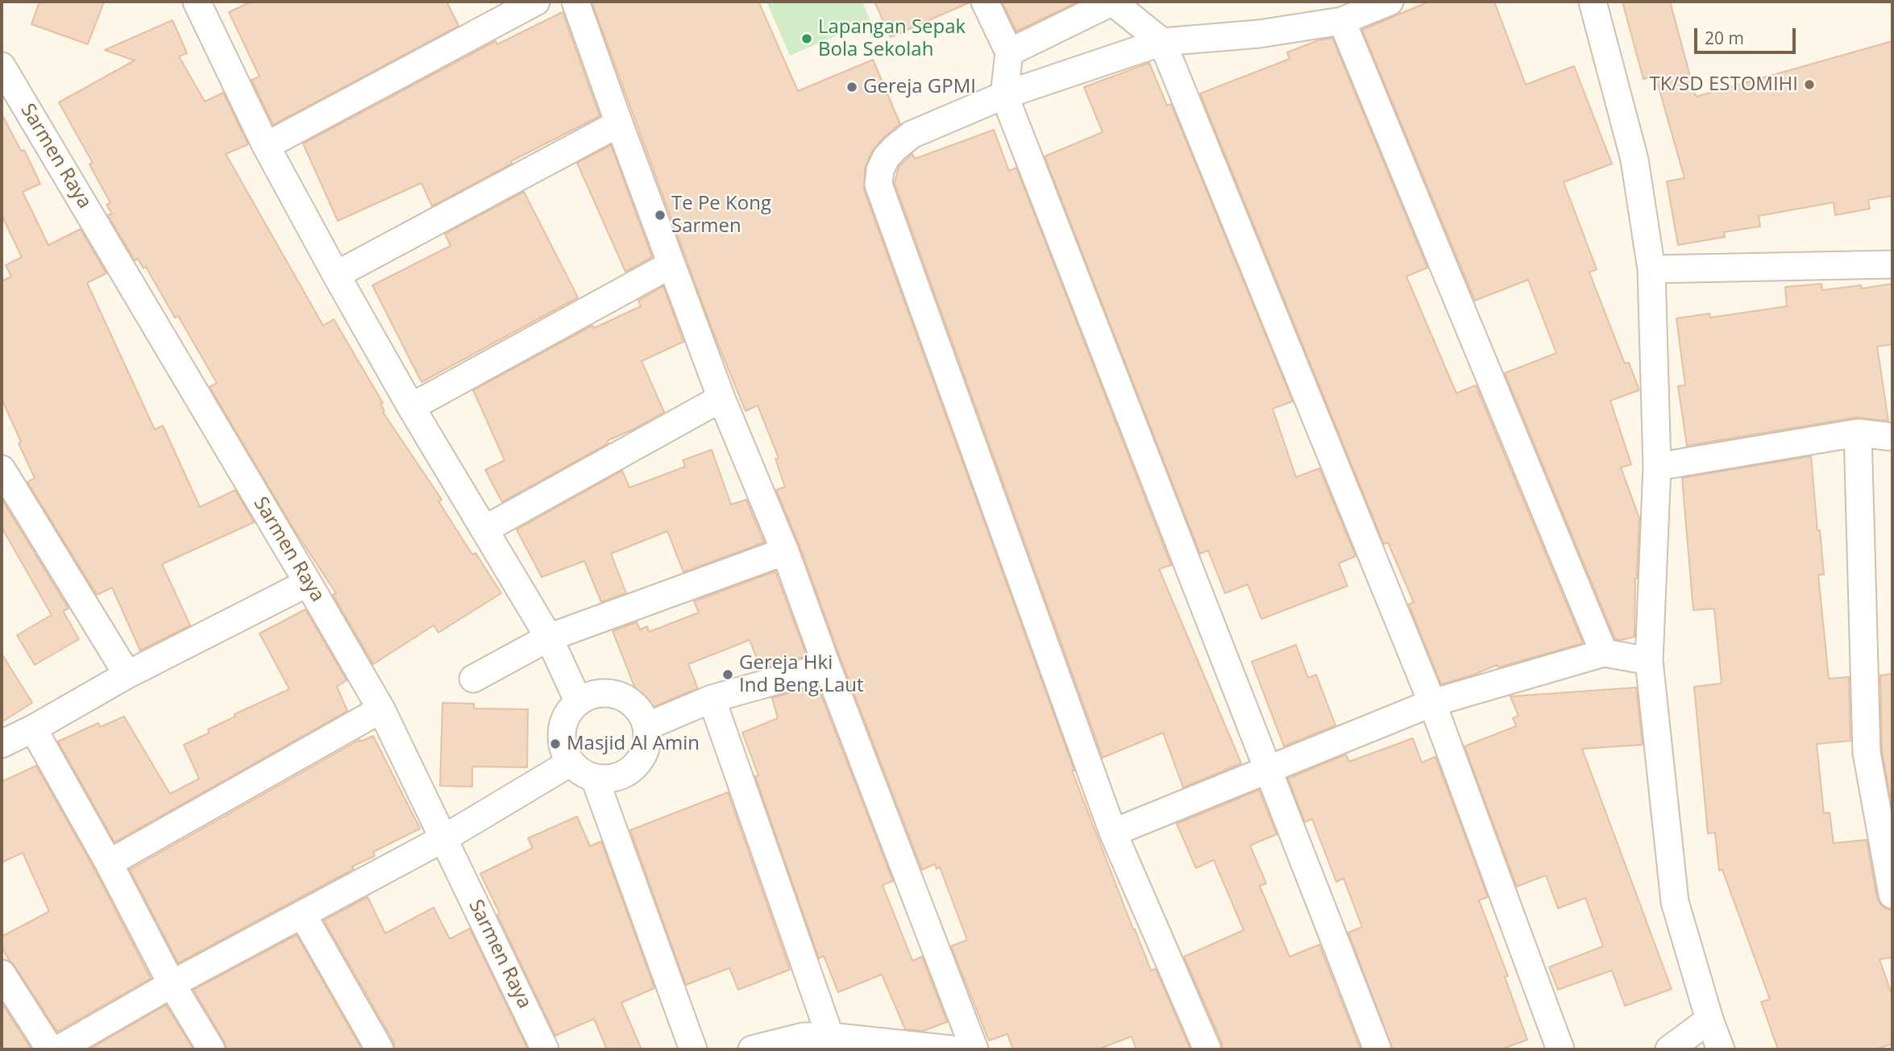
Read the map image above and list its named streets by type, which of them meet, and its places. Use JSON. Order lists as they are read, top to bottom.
{
  "streets": {
    "street": ["Sarmen Raya"]
  },
  "places": [
    "Lapangan Sepak Bola Sekolah",
    "TK/SD ESTOMIHI",
    "Gereja GPMI",
    "Te Pe Kong Sarmen",
    "Gereja Hki Ind Beng.Laut",
    "Masjid Al Amin"
  ],
  "scale_bar": "20 m"
}
